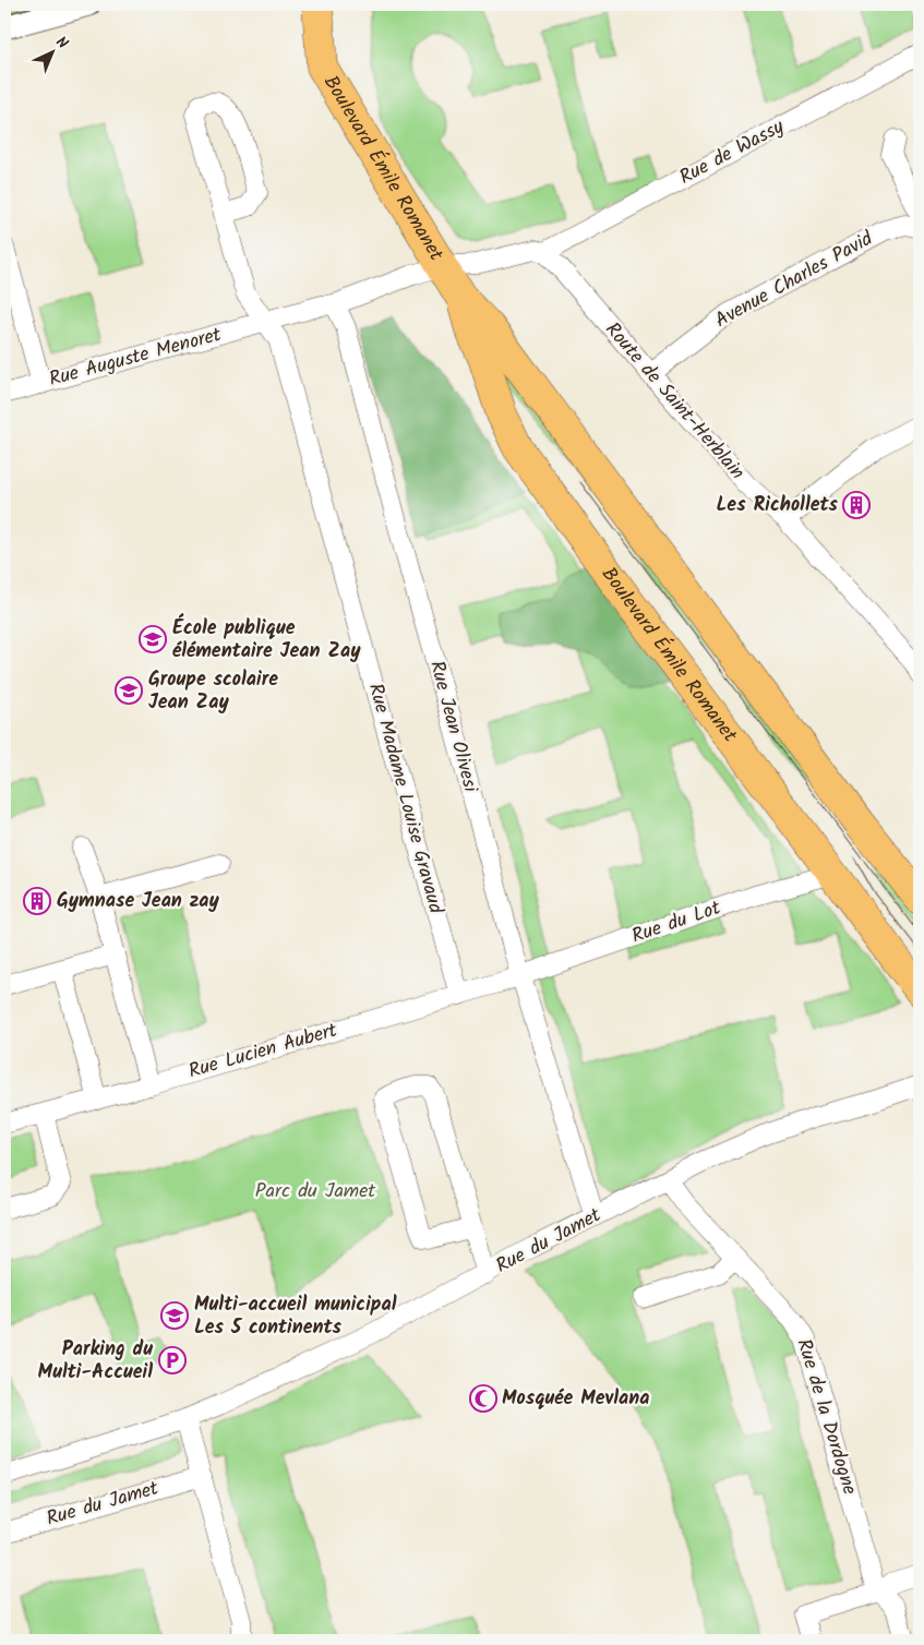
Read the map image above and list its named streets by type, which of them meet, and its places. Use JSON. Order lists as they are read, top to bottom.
{
  "streets": {
    "main road": ["Boulevard Émile Romanet"],
    "street": [
      "Rue de Wassy",
      "Avenue Charles Pavid",
      "Rue Auguste Menoret",
      "Route de Saint-Herblain",
      "Rue Jean Olivesi",
      "Rue Madame Louise Gravaud",
      "Rue du Lot",
      "Rue Lucien Aubert",
      "Rue du Jamet",
      "Rue de la Dordogne"
    ]
  },
  "crossings": [
    ["Rue de Wassy", "Route de Saint-Herblain"],
    ["Boulevard Émile Romanet", "Rue du Lot"],
    ["Avenue Charles Pavid", "Route de Saint-Herblain"],
    ["Rue Auguste Menoret", "Rue Madame Louise Gravaud"],
    ["Rue Jean Olivesi", "Rue du Lot"],
    ["Rue Jean Olivesi", "Rue Lucien Aubert"],
    ["Rue Jean Olivesi", "Rue du Jamet"],
    ["Rue Madame Louise Gravaud", "Rue Lucien Aubert"],
    ["Rue du Lot", "Rue Lucien Aubert"],
    ["Rue du Jamet", "Rue de la Dordogne"]
  ],
  "parks": ["Parc du Jamet"],
  "places": {
    "building": ["Les Richollets", "Gymnase Jean zay"],
    "school or university": ["École publique élémentaire Jean Zay", "Groupe scolaire Jean Zay", "Multi-accueil municipal Les 5 continents"],
    "parking": ["Parking du Multi-Accueil"],
    "mosque": ["Mosquée Mevlana"]
  },
  "north": "top right"
}
